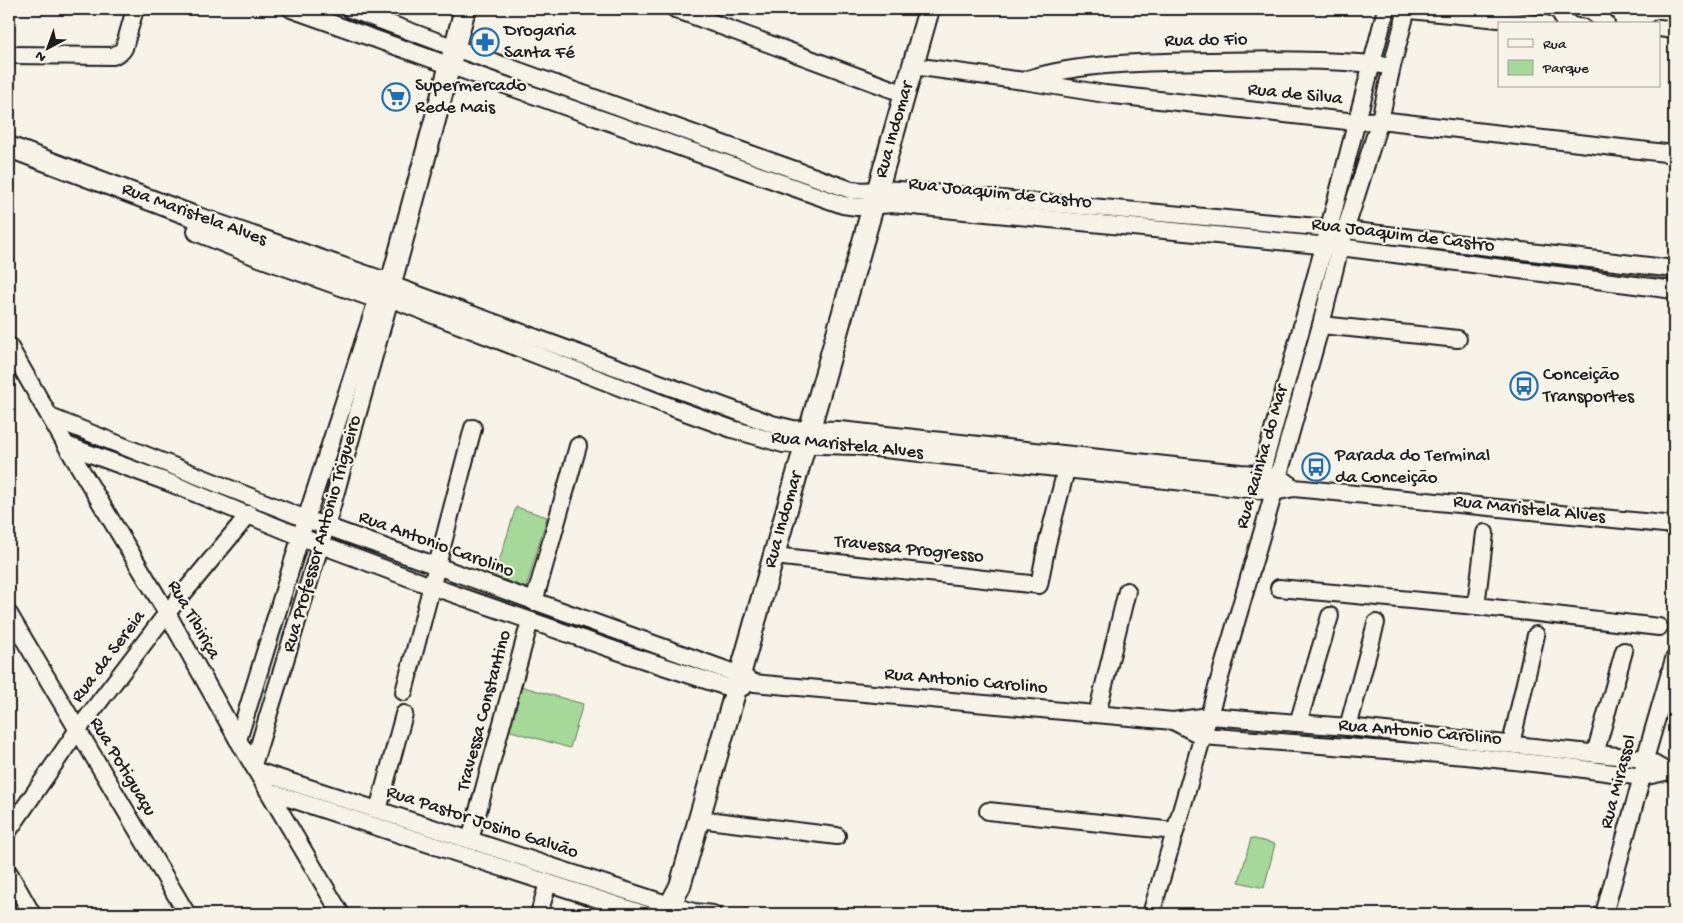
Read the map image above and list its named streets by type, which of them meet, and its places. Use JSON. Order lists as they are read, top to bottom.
{
  "streets": {
    "street": [
      "Rua do Fio",
      "Rua de Silva",
      "Rua Indomar",
      "Rua Joaquim de Castro",
      "Rua Maristela Alves",
      "Rua Rainha do Mar",
      "Rua Professor Antonio Trigueiro",
      "Rua Antonio Carolino",
      "Travessa Progresso",
      "Rua Tibiriça",
      "Rua da Sereia",
      "Travessa Constantino",
      "Rua Potiguaçu",
      "Rua Mirassol",
      "Rua Pastor Josino Galvão"
    ]
  },
  "crossings": [
    ["Rua do Fio", "Rua de Silva"],
    ["Rua do Fio", "Rua Rainha do Mar"],
    ["Rua de Silva", "Rua Indomar"],
    ["Rua de Silva", "Rua Rainha do Mar"],
    ["Rua Indomar", "Rua Joaquim de Castro"],
    ["Rua Indomar", "Rua Maristela Alves"],
    ["Rua Indomar", "Rua Antonio Carolino"],
    ["Rua Indomar", "Travessa Progresso"],
    ["Rua Indomar", "Rua Pastor Josino Galvão"],
    ["Rua Joaquim de Castro", "Rua Rainha do Mar"],
    ["Rua Joaquim de Castro", "Rua Professor Antonio Trigueiro"],
    ["Rua Maristela Alves", "Rua Rainha do Mar"],
    ["Rua Maristela Alves", "Rua Professor Antonio Trigueiro"],
    ["Rua Maristela Alves", "Travessa Progresso"],
    ["Rua Rainha do Mar", "Rua Antonio Carolino"],
    ["Rua Professor Antonio Trigueiro", "Rua Antonio Carolino"],
    ["Rua Professor Antonio Trigueiro", "Rua Tibiriça"],
    ["Rua Professor Antonio Trigueiro", "Rua Pastor Josino Galvão"],
    ["Rua Antonio Carolino", "Rua Tibiriça"],
    ["Rua Antonio Carolino", "Rua da Sereia"],
    ["Rua Antonio Carolino", "Travessa Constantino"],
    ["Rua Antonio Carolino", "Rua Mirassol"],
    ["Rua Tibiriça", "Rua da Sereia"],
    ["Rua Tibiriça", "Rua Pastor Josino Galvão"],
    ["Rua da Sereia", "Rua Potiguaçu"],
    ["Travessa Constantino", "Rua Pastor Josino Galvão"]
  ],
  "places": {
    "pharmacy": ["Drogaria Santa Fé"],
    "supermarket": ["Supermercado Rede Mais"],
    "bus stop": ["Conceição Transportes", "Parada do Terminal da Conceição"]
  },
  "legend": ["Rua", "Parque"],
  "north": "bottom left"
}
